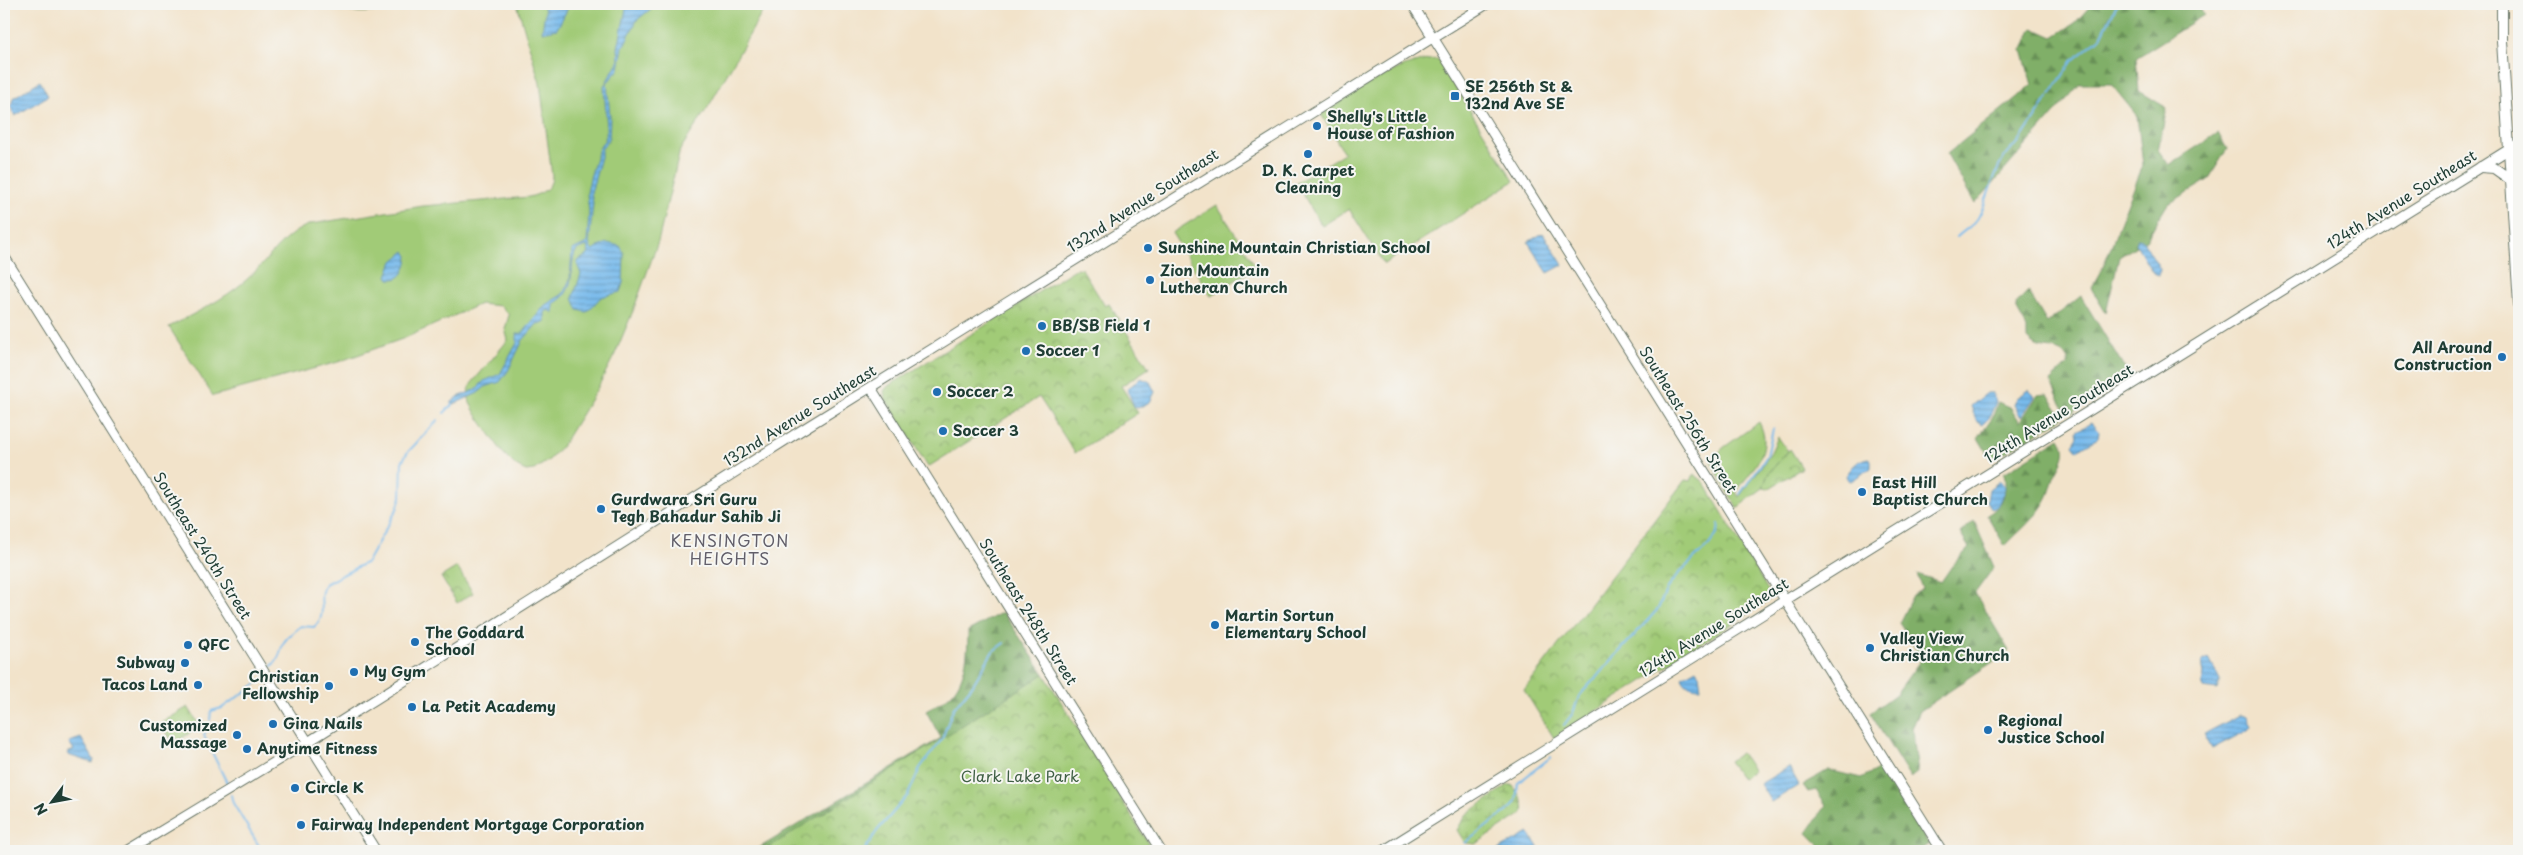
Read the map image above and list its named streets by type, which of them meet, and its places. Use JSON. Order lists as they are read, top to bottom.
{
  "streets": {
    "main road": [
      "124th Avenue Southeast",
      "132nd Avenue Southeast",
      "Southeast 256th Street",
      "Southeast 240th Street",
      "Southeast 248th Street"
    ]
  },
  "crossings": [
    ["124th Avenue Southeast", "Southeast 256th Street"],
    ["132nd Avenue Southeast", "Southeast 256th Street"],
    ["132nd Avenue Southeast", "Southeast 240th Street"],
    ["132nd Avenue Southeast", "Southeast 248th Street"]
  ],
  "districts": ["KENSINGTON HEIGHTS"],
  "parks": ["Clark Lake Park"],
  "places": {
    "transit": ["SE 256th St & 132nd Ave SE"],
    "other": [
      "Shelly's Little House of Fashion",
      "D. K. Carpet Cleaning",
      "Sunshine Mountain Christian School",
      "Zion Mountain Lutheran Church",
      "BB/SB Field 1",
      "Soccer 1",
      "All Around Construction",
      "Soccer 2",
      "Soccer 3",
      "East Hill Baptist Church",
      "Gurdwara Sri Guru Tegh Bahadur Sahib Ji",
      "Martin Sortun Elementary School",
      "The Goddard School",
      "QFC",
      "Valley View Christian Church",
      "Subway",
      "My Gym",
      "Tacos Land",
      "Christian Fellowship",
      "La Petit Academy",
      "Gina Nails",
      "Regional Justice School",
      "Customized Massage",
      "Anytime Fitness",
      "Circle K",
      "Fairway Independent Mortgage Corporation"
    ]
  },
  "north": "bottom left"
}
